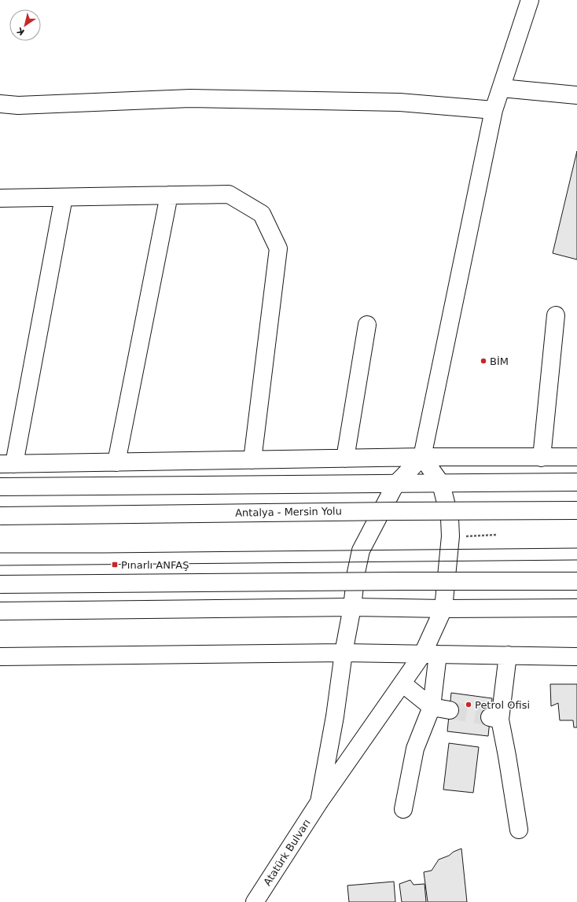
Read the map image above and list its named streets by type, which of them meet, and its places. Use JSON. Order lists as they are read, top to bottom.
{
  "streets": {
    "main road": ["Antalya - Mersin Yolu", "Atatürk Bulvarı"]
  },
  "places": {
    "other": ["BİM", "Petrol Ofisi"],
    "transit": ["Pınarlı ANFAŞ"]
  },
  "north": "bottom left"
}
